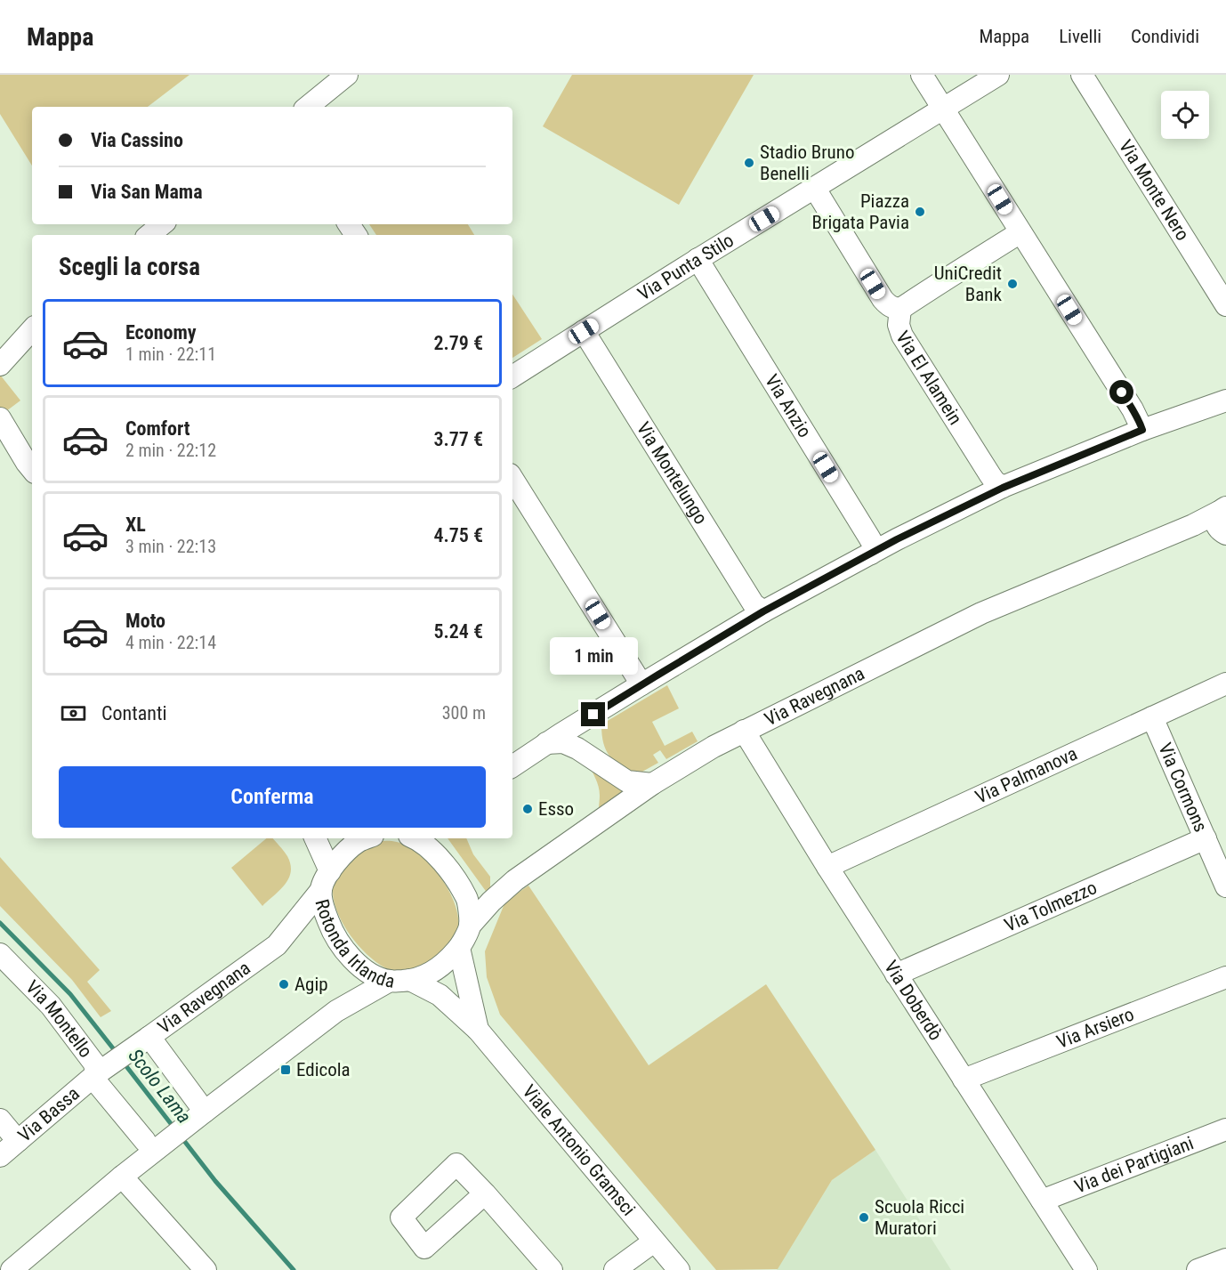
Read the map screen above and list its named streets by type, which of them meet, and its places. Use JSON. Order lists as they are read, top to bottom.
{
  "streets": {
    "street": [
      "Via Monte Nero",
      "Via Punta Stilo",
      "Via El Alamein",
      "Via Anzio",
      "Via Montelungo",
      "Via Ravegnana",
      "Via Palmanova",
      "Via Cormons",
      "Via Tolmezzo",
      "Rotonda Irlanda",
      "Via Doberdò",
      "Via Montello",
      "Via Arsiero",
      "Via Bassa",
      "Viale Antonio Gramsci",
      "Via dei Partigiani"
    ]
  },
  "crossings": [
    ["Via Punta Stilo", "Via El Alamein"],
    ["Via Punta Stilo", "Via Anzio"],
    ["Via Punta Stilo", "Via Montelungo"],
    ["Via Ravegnana", "Rotonda Irlanda"],
    ["Via Ravegnana", "Via Doberdò"],
    ["Via Ravegnana", "Via Bassa"],
    ["Via Palmanova", "Via Cormons"],
    ["Via Palmanova", "Via Doberdò"],
    ["Via Cormons", "Via Tolmezzo"],
    ["Via Tolmezzo", "Via Doberdò"],
    ["Rotonda Irlanda", "Viale Antonio Gramsci"],
    ["Via Doberdò", "Via Arsiero"],
    ["Via Doberdò", "Via dei Partigiani"],
    ["Via Montello", "Via Bassa"]
  ],
  "water": ["Scolo Lama"],
  "places": {
    "other": [
      "Stadio Bruno Benelli",
      "Piazza Brigata Pavia",
      "UniCredit Bank",
      "Esso",
      "Agip",
      "Scuola Ricci Muratori"
    ],
    "transit": ["Edicola"]
  },
  "page": {
    "header": "Mappa",
    "nav": ["Mappa", "Livelli", "Condividi"],
    "banner": ["Via Cassino", "Via San Mama"],
    "heading": "Scegli la corsa",
    "list": [
      {
        "name": "Economy",
        "note": "1 min · 22:11",
        "value": "2.79 €"
      },
      {
        "name": "Comfort",
        "note": "2 min · 22:12",
        "value": "3.77 €"
      },
      {
        "name": "XL",
        "note": "3 min · 22:13",
        "value": "4.75 €"
      },
      {
        "name": "Moto",
        "note": "4 min · 22:14",
        "value": "5.24 €"
      }
    ],
    "bubble": "1 min",
    "pay": ["Contanti", "300 m"],
    "buttons": "Conferma"
  }
}
